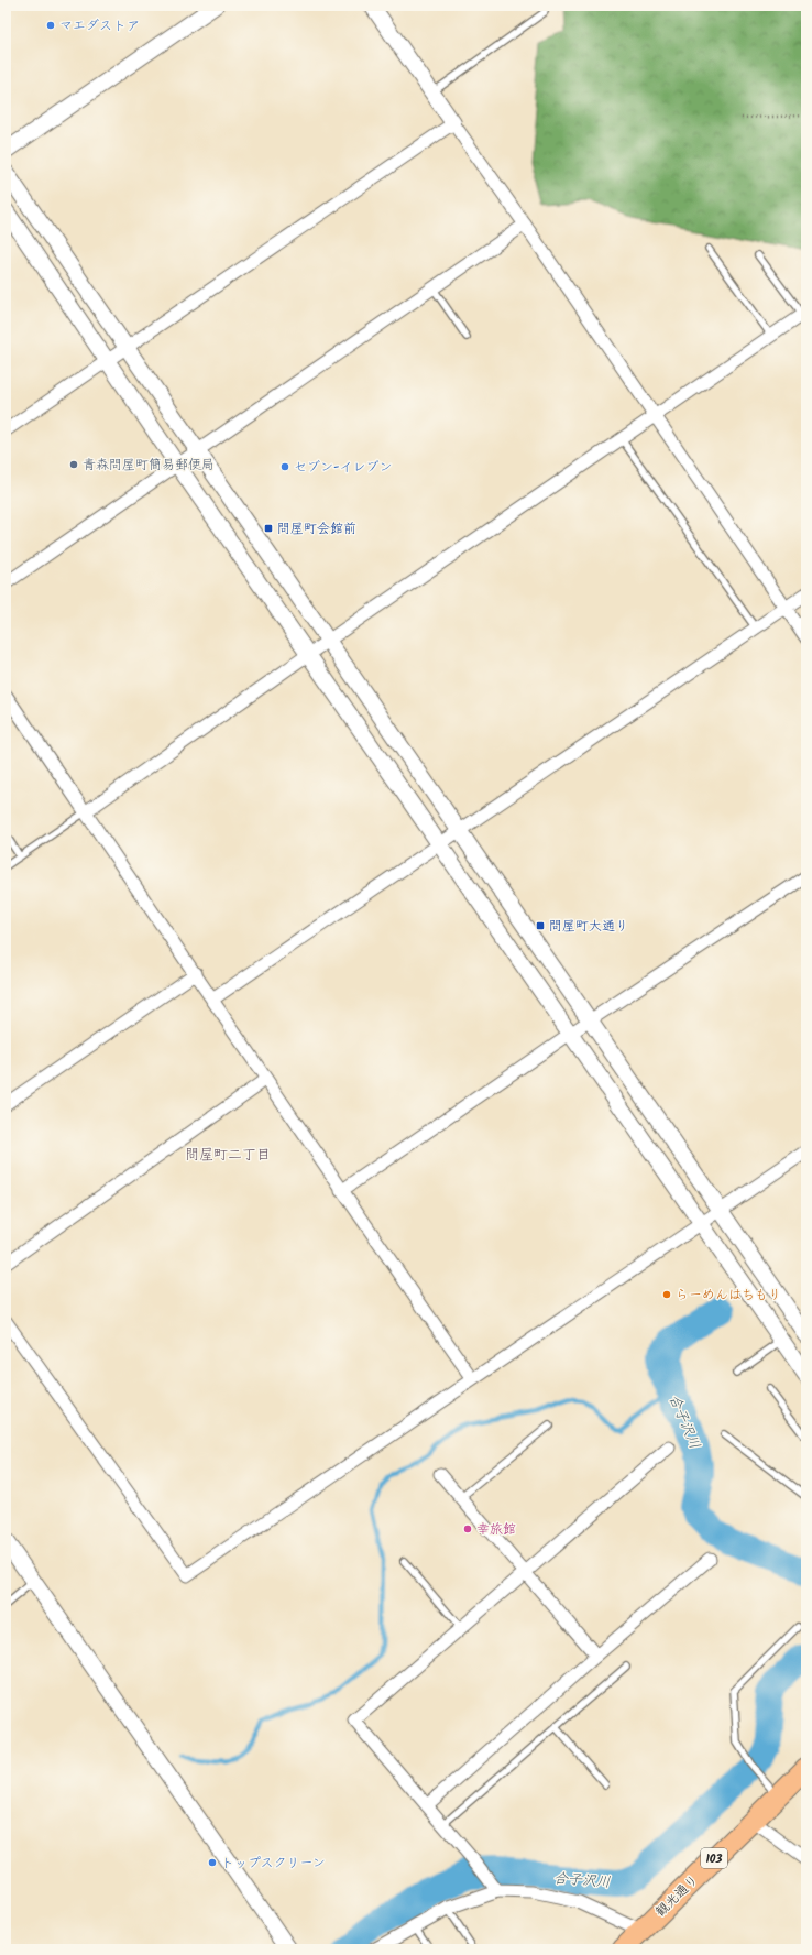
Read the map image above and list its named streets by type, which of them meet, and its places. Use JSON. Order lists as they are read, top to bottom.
{
  "streets": {
    "highway": ["103", "観光通り"]
  },
  "districts": ["問屋町二丁目"],
  "water": ["合子沢川"],
  "places": {
    "other": [
      "マエダストア",
      "青森問屋町簡易郵便局",
      "セブン-イレブン",
      "らーめんはちもり",
      "幸旅館",
      "トップスクリーン"
    ],
    "transit": ["問屋町会館前", "問屋町大通り"]
  }
}
